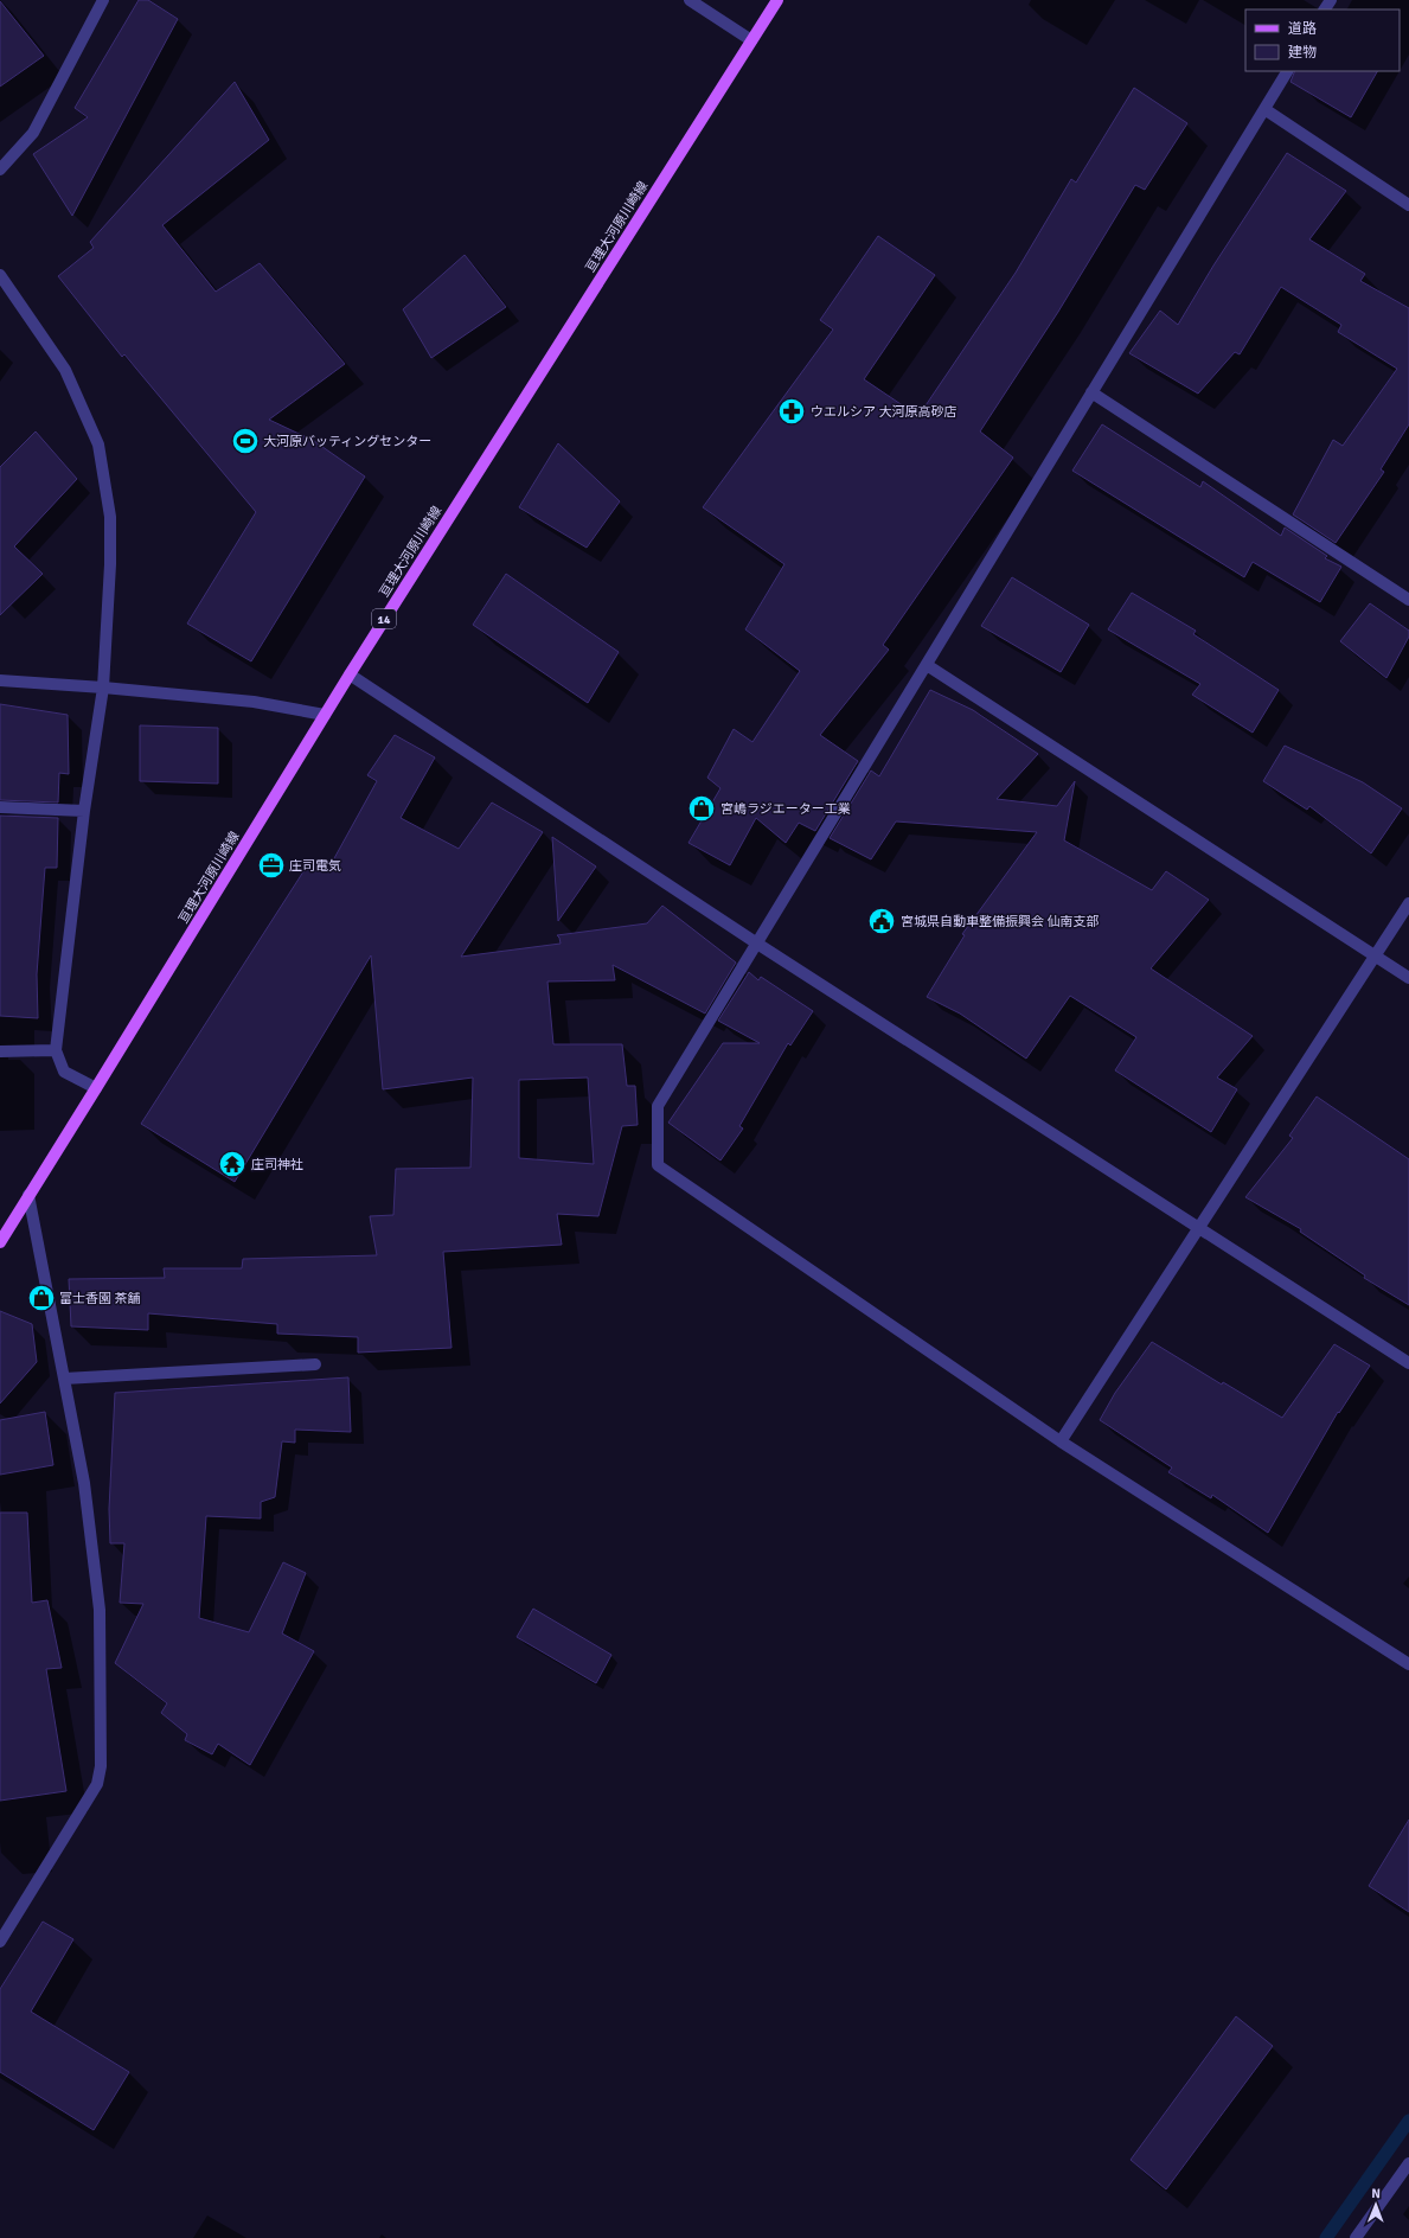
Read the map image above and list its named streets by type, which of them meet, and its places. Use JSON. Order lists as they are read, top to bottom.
{
  "streets": {
    "main road": ["亘理大河原川崎線", "14"]
  },
  "places": {
    "pharmacy": ["ウエルシア 大河原高砂店"],
    "sports": ["大河原バッティングセンター"],
    "shop": ["宮嶋ラジエーター工業", "富士香園 茶舗"],
    "office": ["庄司電気"],
    "public building": ["宮城県自動車整備振興会 仙南支部"],
    "temple": ["庄司神社"]
  },
  "legend": ["道路", "建物"],
  "north": "top"
}
